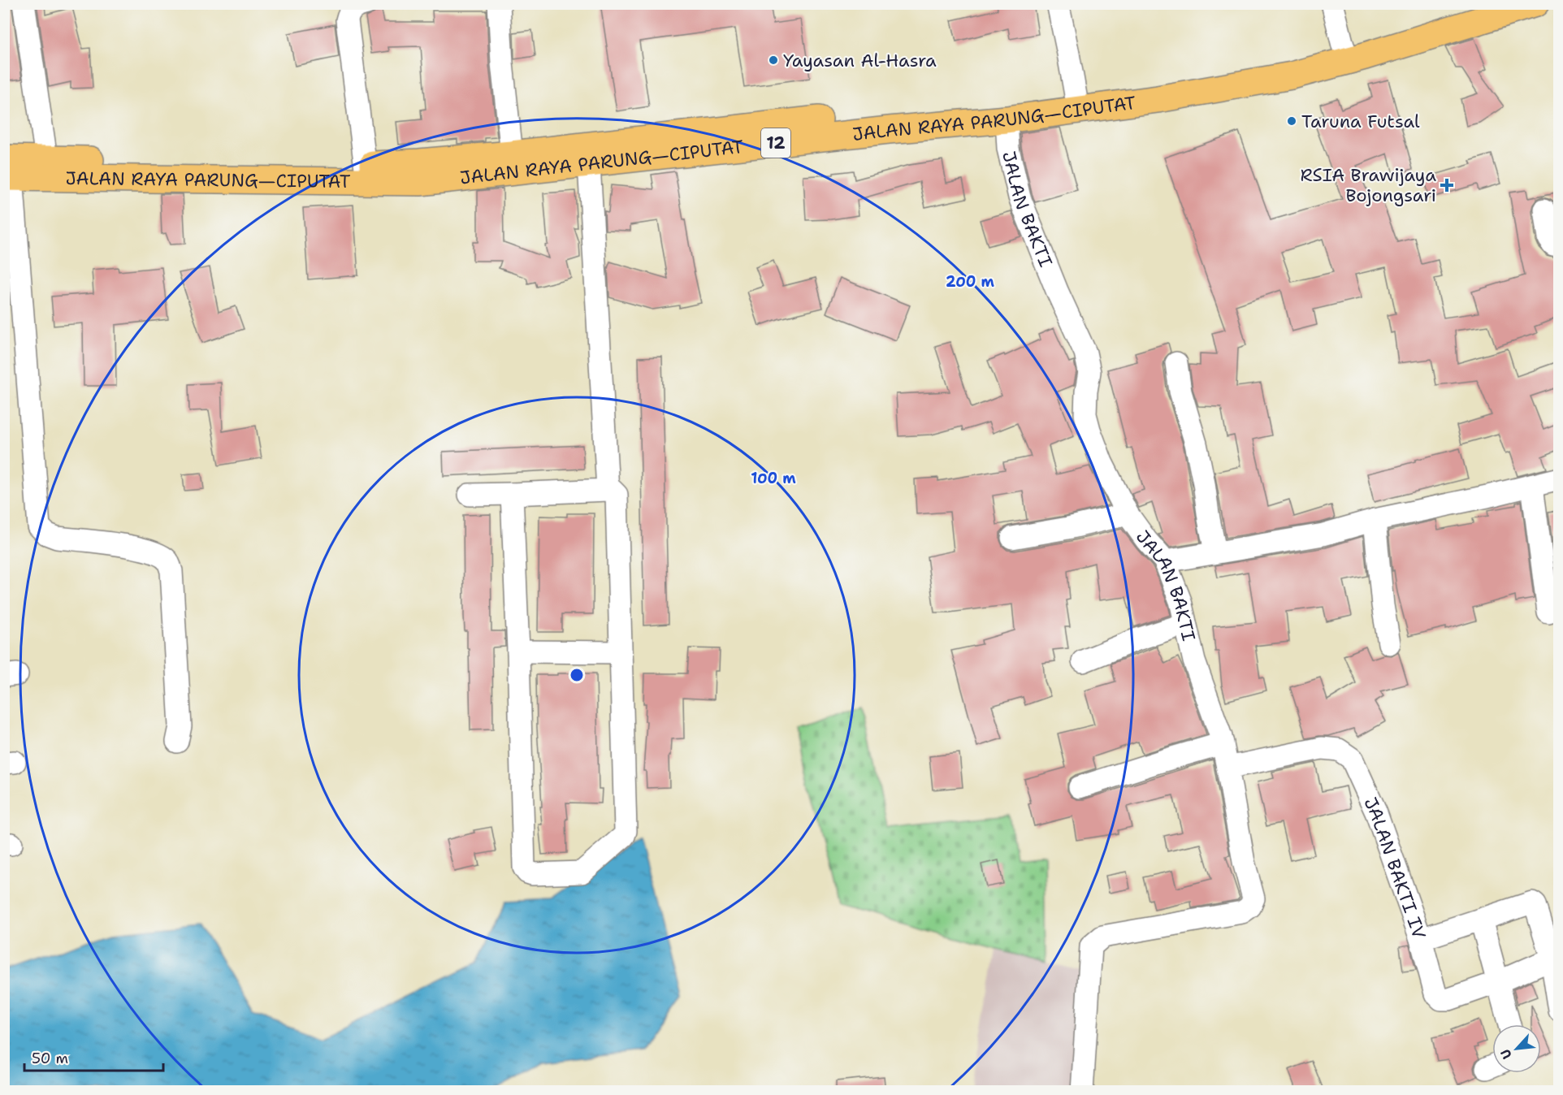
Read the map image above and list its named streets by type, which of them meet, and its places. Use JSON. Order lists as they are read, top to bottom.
{
  "streets": {
    "highway": ["JALAN RAYA PARUNG—CIPUTAT", "12"],
    "street": ["JALAN BAKTI", "JALAN BAKTI IV"]
  },
  "crossings": [
    ["JALAN RAYA PARUNG—CIPUTAT", "JALAN BAKTI"],
    ["JALAN BAKTI", "JALAN BAKTI IV"]
  ],
  "places": {
    "other": ["Yayasan Al-Hasra", "Taruna Futsal"],
    "health": ["RSIA Brawijaya Bojongsari"]
  },
  "scale_bar": "50 m",
  "north": "bottom left",
  "rings": ["200 m", "100 m"]
}
